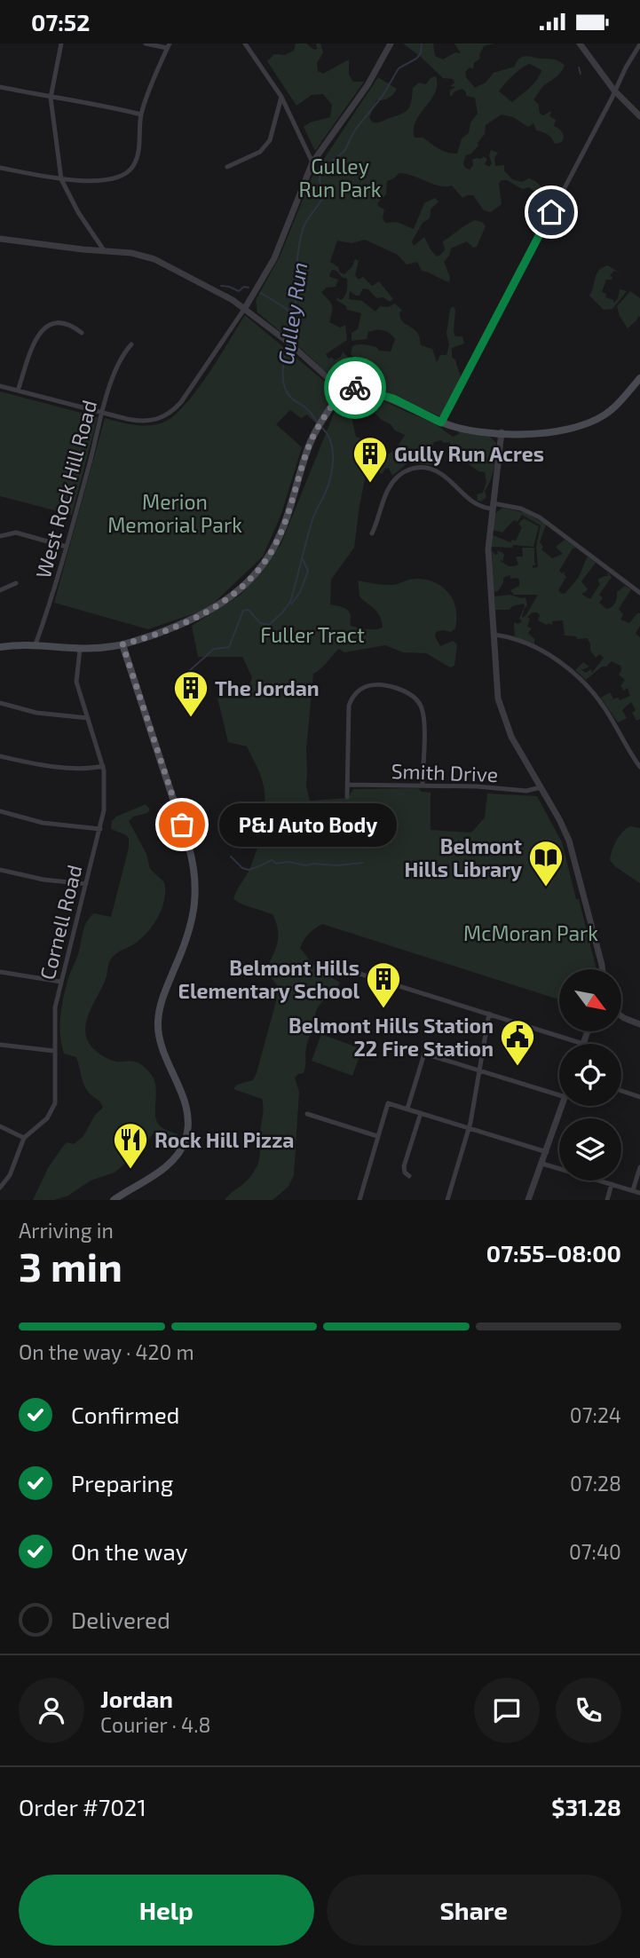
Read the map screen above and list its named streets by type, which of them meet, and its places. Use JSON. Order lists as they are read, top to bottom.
{
  "streets": {
    "street": ["West Rock Hill Road", "Smith Drive", "Cornell Road"]
  },
  "water": ["Gulley Run"],
  "parks": [
    "Gulley Run Park",
    "Merion Memorial Park",
    "Fuller Tract",
    "McMoran Park"
  ],
  "places": {
    "building": ["Gully Run Acres", "The Jordan", "Belmont Hills Elementary School"],
    "other": ["P&J Auto Body"],
    "library": ["Belmont Hills Library"],
    "public building": ["Belmont Hills Station 22 Fire Station"],
    "restaurant": ["Rock Hill Pizza"]
  },
  "north": "bottom right",
  "page": {
    "status": "07:52",
    "bubble": "P&J Auto Body",
    "heading": ["3 min", "Arriving in", "07:55–08:00"],
    "panel": [
      "Jordan",
      "Courier · 4.8",
      "Order #7021",
      "$31.28"
    ],
    "bar": "On the way · 420 m",
    "list": [
      ["Confirmed", "07:24"],
      ["Preparing", "07:28"],
      ["On the way", "07:40"],
      "Delivered"
    ],
    "buttons": ["Help", "Share"]
  }
}
